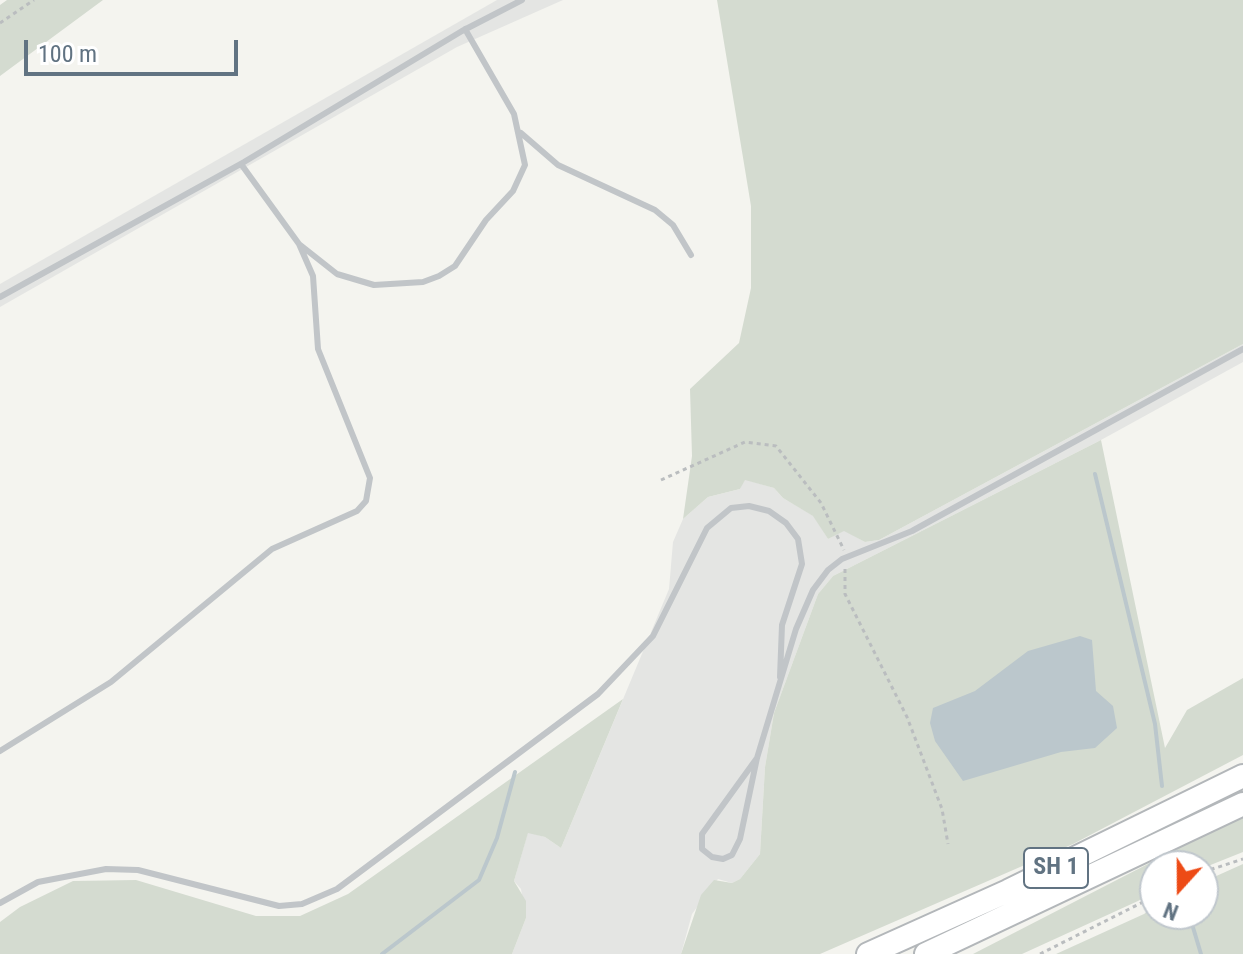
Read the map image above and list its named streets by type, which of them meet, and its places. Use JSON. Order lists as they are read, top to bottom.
{
  "streets": {
    "highway": ["SH 1"]
  },
  "scale_bar": "100 m",
  "north": "bottom"
}
